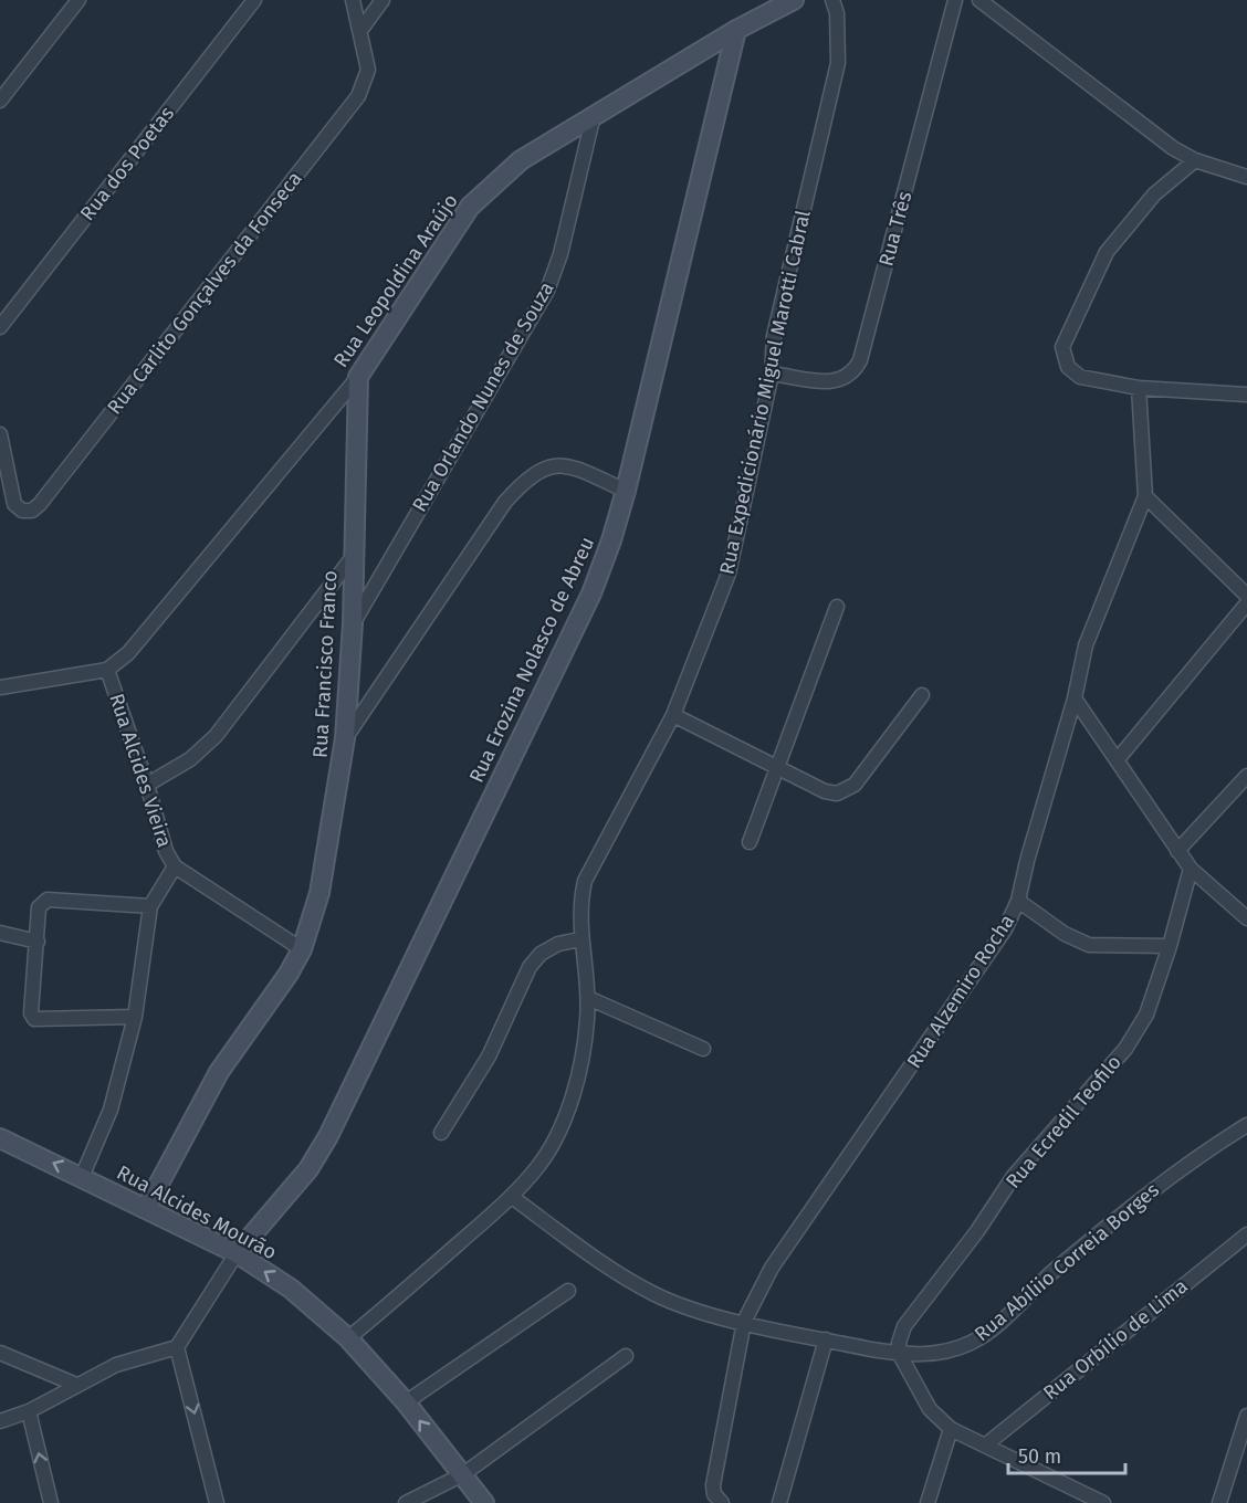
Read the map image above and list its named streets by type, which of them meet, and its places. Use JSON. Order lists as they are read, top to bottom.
{
  "streets": {
    "street": [
      "Rua dos Poetas",
      "Rua Três",
      "Rua Leopoldina Araújo",
      "Rua Carlito Gonçalves da Fonseca",
      "Rua Expedicionário Miguel Marotti Cabral",
      "Rua Orlando Nunes de Souza",
      "Rua Erozina Nolasco de Abreu",
      "Rua Francisco Franco",
      "Rua Alcides Vieira",
      "Rua Alzemiro Rocha",
      "Rua Ecredil Teofilo",
      "Rua Alcides Mourão",
      "Rua Abíliio Correia Borges",
      "Rua Orbílio de Lima"
    ]
  },
  "crossings": [
    ["Rua Três", "Rua Expedicionário Miguel Marotti Cabral"],
    ["Rua Leopoldina Araújo", "Rua Orlando Nunes de Souza"],
    ["Rua Leopoldina Araújo", "Rua Erozina Nolasco de Abreu"],
    ["Rua Leopoldina Araújo", "Rua Francisco Franco"],
    ["Rua Leopoldina Araújo", "Rua Alcides Vieira"],
    ["Rua Expedicionário Miguel Marotti Cabral", "Rua Alcides Mourão"],
    ["Rua Expedicionário Miguel Marotti Cabral", "Rua Abíliio Correia Borges"],
    ["Rua Orlando Nunes de Souza", "Rua Francisco Franco"],
    ["Rua Erozina Nolasco de Abreu", "Rua Alcides Mourão"],
    ["Rua Francisco Franco", "Rua Alcides Vieira"],
    ["Rua Francisco Franco", "Rua Alcides Mourão"],
    ["Rua Alzemiro Rocha", "Rua Abíliio Correia Borges"],
    ["Rua Ecredil Teofilo", "Rua Abíliio Correia Borges"]
  ],
  "one_way": ["Rua Alcides Mourão"],
  "scale_bar": "50 m"
}
